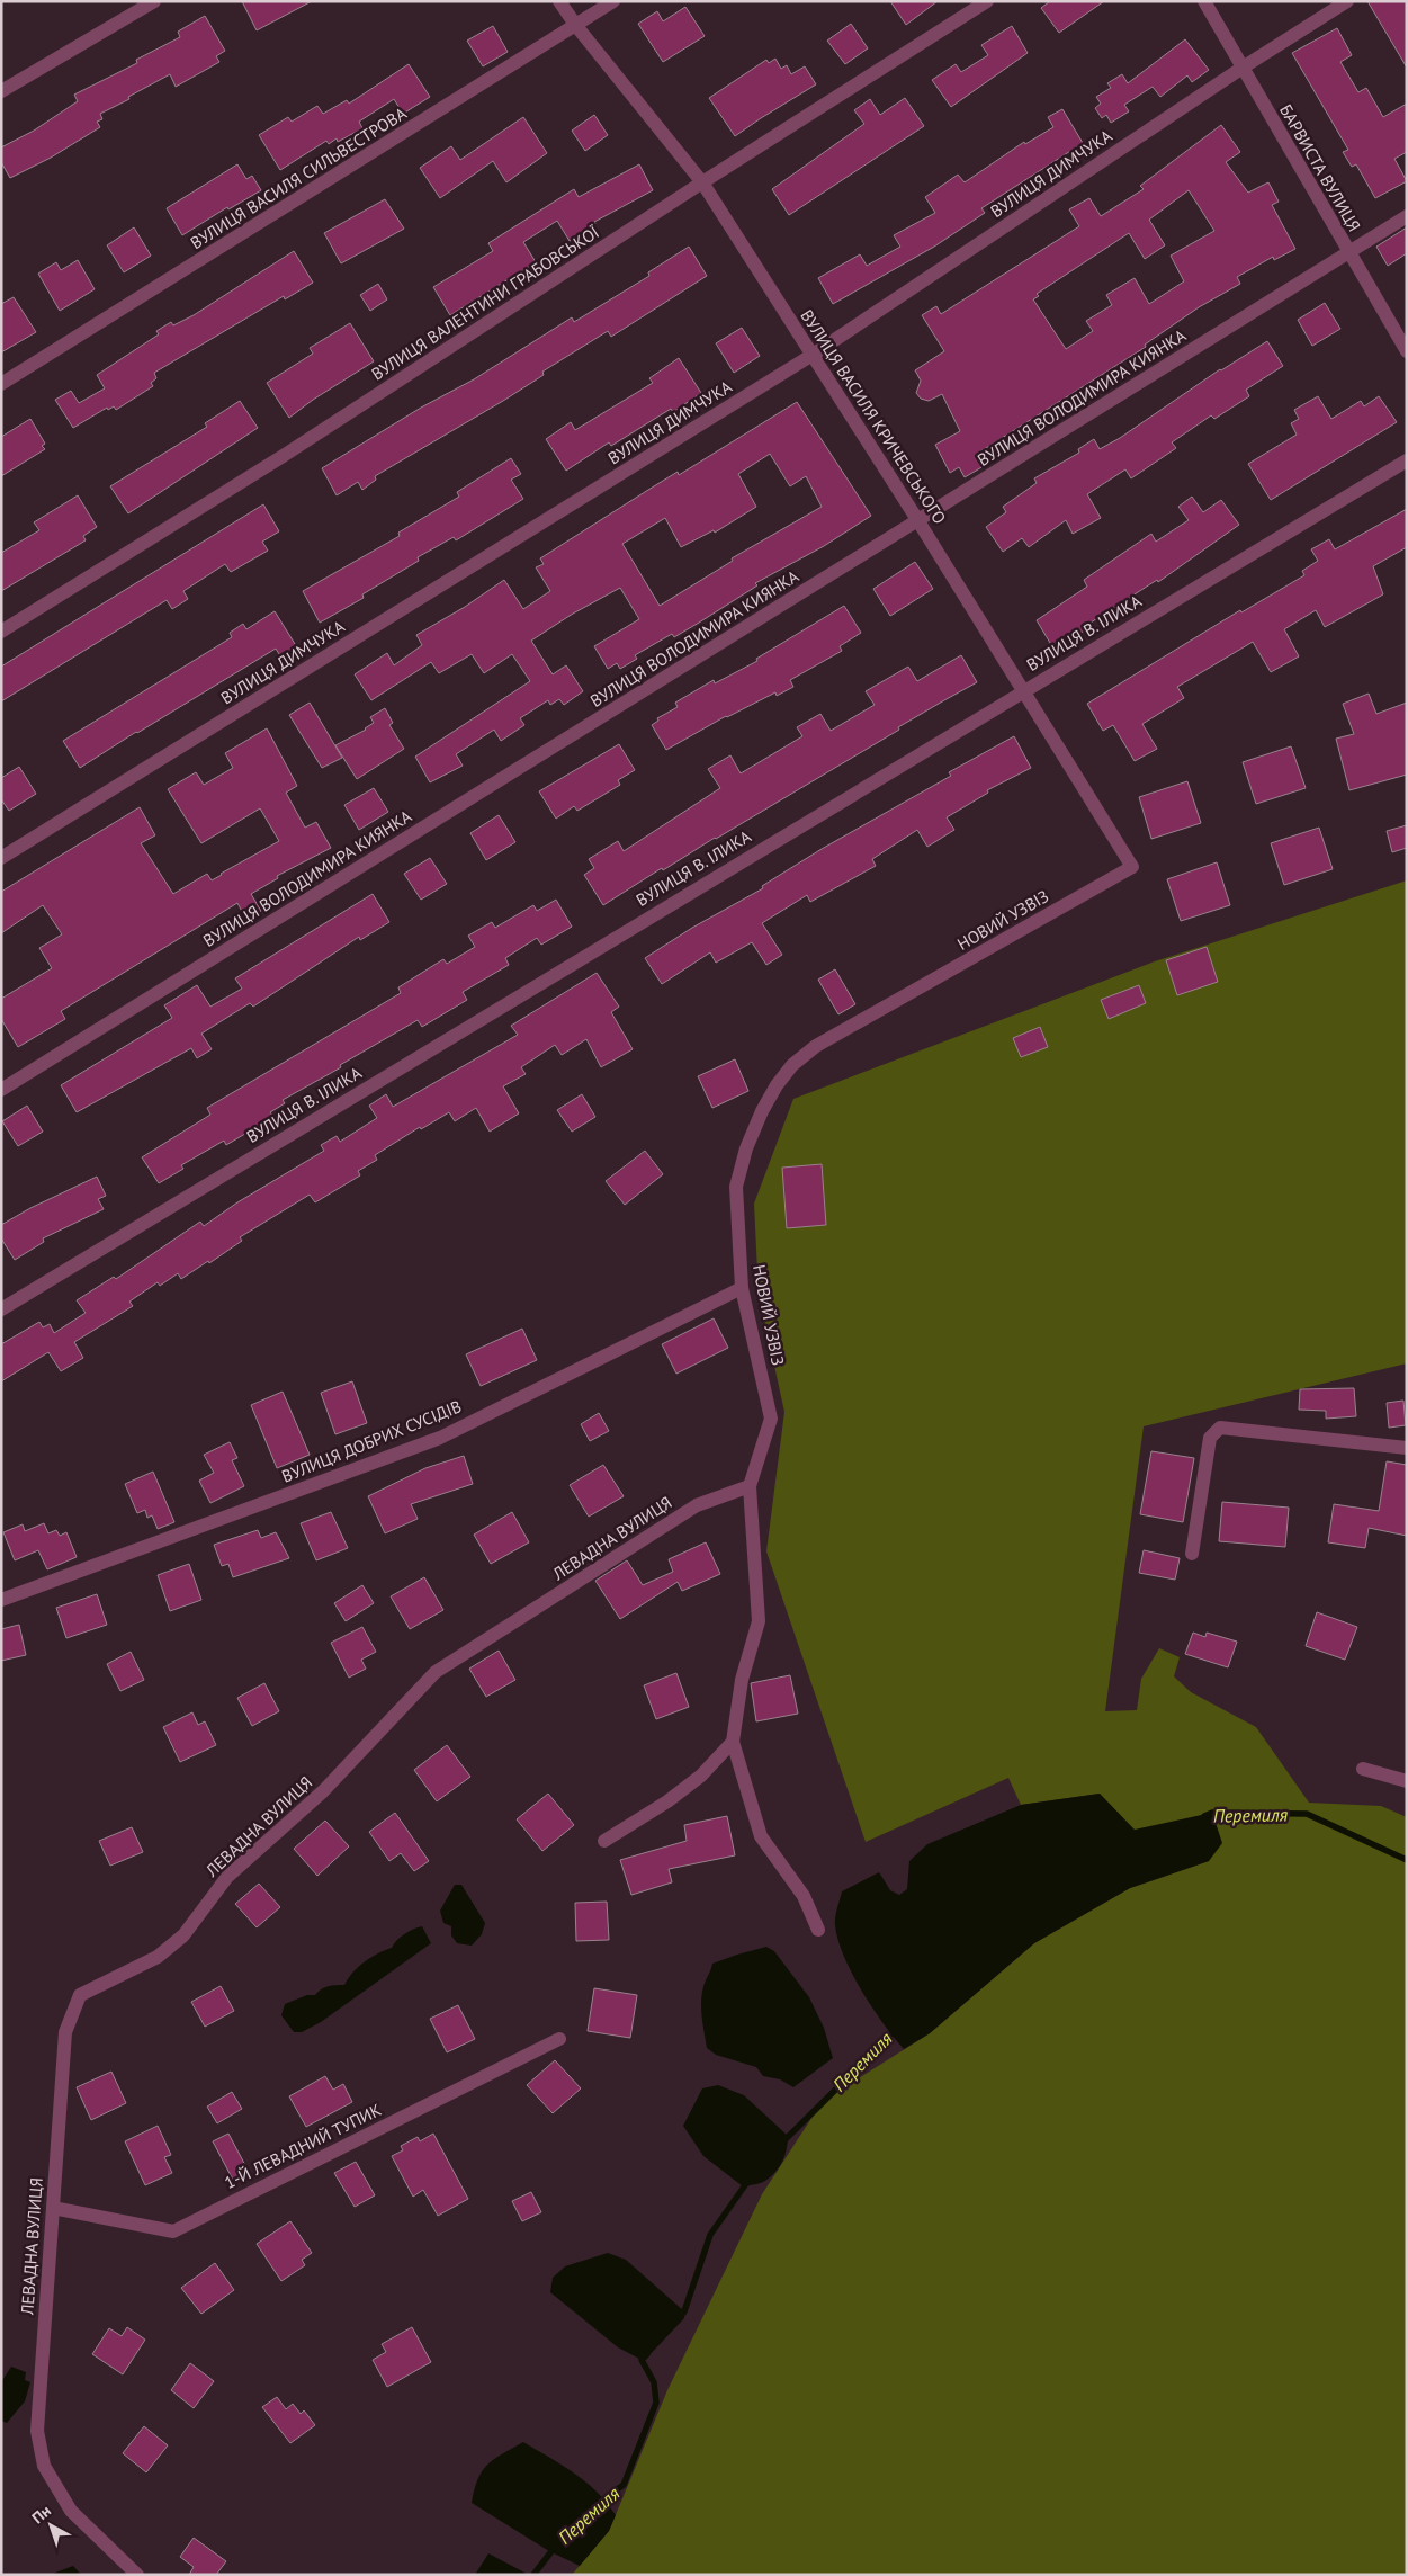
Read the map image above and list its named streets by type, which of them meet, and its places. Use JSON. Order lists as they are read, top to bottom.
{
  "streets": {
    "street": [
      "БАРВИСТА ВУЛИЦЯ",
      "ВУЛИЦЯ ДИМЧУКА",
      "ВУЛИЦЯ ВАСИЛЯ СИЛЬВЕСТРОВА",
      "ВУЛИЦЯ ВАЛЕНТИНИ ГРАБОВСЬКОЇ",
      "ВУЛИЦЯ ВОЛОДИМИРА КИЯНКА",
      "ВУЛИЦЯ ВАСИЛЯ КРИЧЕВСЬКОГО",
      "ВУЛИЦЯ В. ІЛИКА",
      "НОВИЙ УЗВІЗ",
      "ВУЛИЦЯ ДОБРИХ СУСІДІВ",
      "ЛЕВАДНА ВУЛИЦЯ",
      "1-Й ЛЕВАДНИЙ ТУПИК"
    ]
  },
  "crossings": [
    ["БАРВИСТА ВУЛИЦЯ", "ВУЛИЦЯ ДИМЧУКА"],
    ["БАРВИСТА ВУЛИЦЯ", "ВУЛИЦЯ ВОЛОДИМИРА КИЯНКА"],
    ["ВУЛИЦЯ ДИМЧУКА", "ВУЛИЦЯ ВАСИЛЯ КРИЧЕВСЬКОГО"],
    ["ВУЛИЦЯ ВАСИЛЯ СИЛЬВЕСТРОВА", "ВУЛИЦЯ ВАСИЛЯ КРИЧЕВСЬКОГО"],
    ["ВУЛИЦЯ ВАЛЕНТИНИ ГРАБОВСЬКОЇ", "ВУЛИЦЯ ВАСИЛЯ КРИЧЕВСЬКОГО"],
    ["ВУЛИЦЯ ВОЛОДИМИРА КИЯНКА", "ВУЛИЦЯ ВАСИЛЯ КРИЧЕВСЬКОГО"],
    ["ВУЛИЦЯ ВАСИЛЯ КРИЧЕВСЬКОГО", "ВУЛИЦЯ В. ІЛИКА"],
    ["ВУЛИЦЯ ВАСИЛЯ КРИЧЕВСЬКОГО", "НОВИЙ УЗВІЗ"],
    ["НОВИЙ УЗВІЗ", "ВУЛИЦЯ ДОБРИХ СУСІДІВ"],
    ["НОВИЙ УЗВІЗ", "ЛЕВАДНА ВУЛИЦЯ"],
    ["ЛЕВАДНА ВУЛИЦЯ", "1-Й ЛЕВАДНИЙ ТУПИК"]
  ],
  "water": ["Перемиля"],
  "north": "top left"
}
